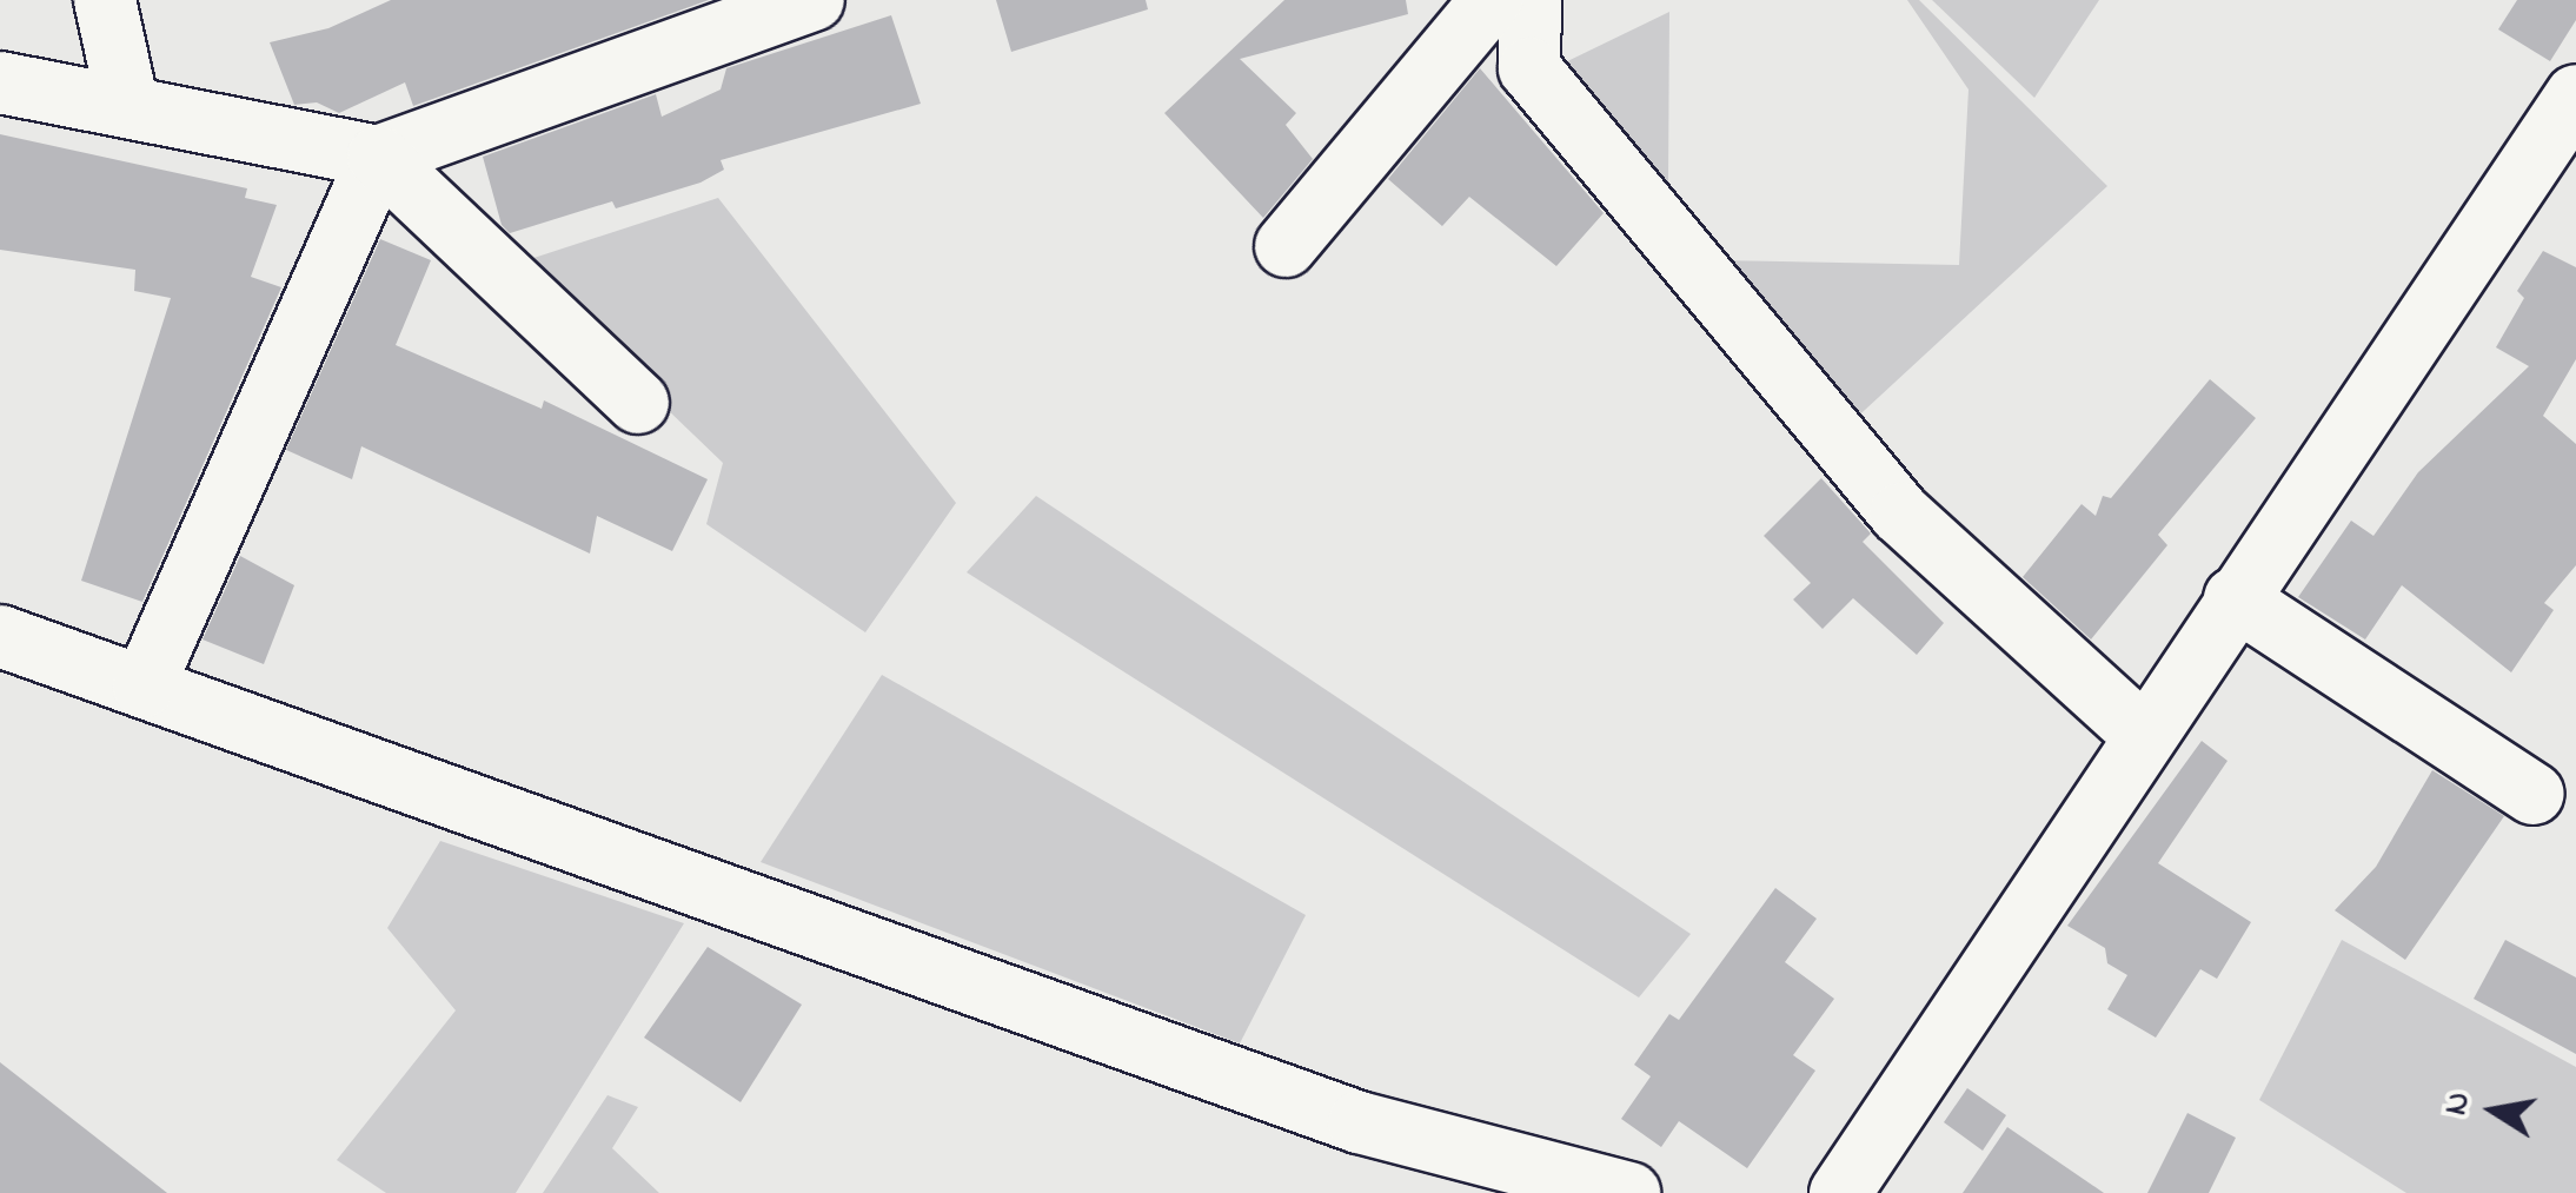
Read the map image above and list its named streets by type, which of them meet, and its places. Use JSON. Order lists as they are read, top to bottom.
{
  "north": "left"
}
